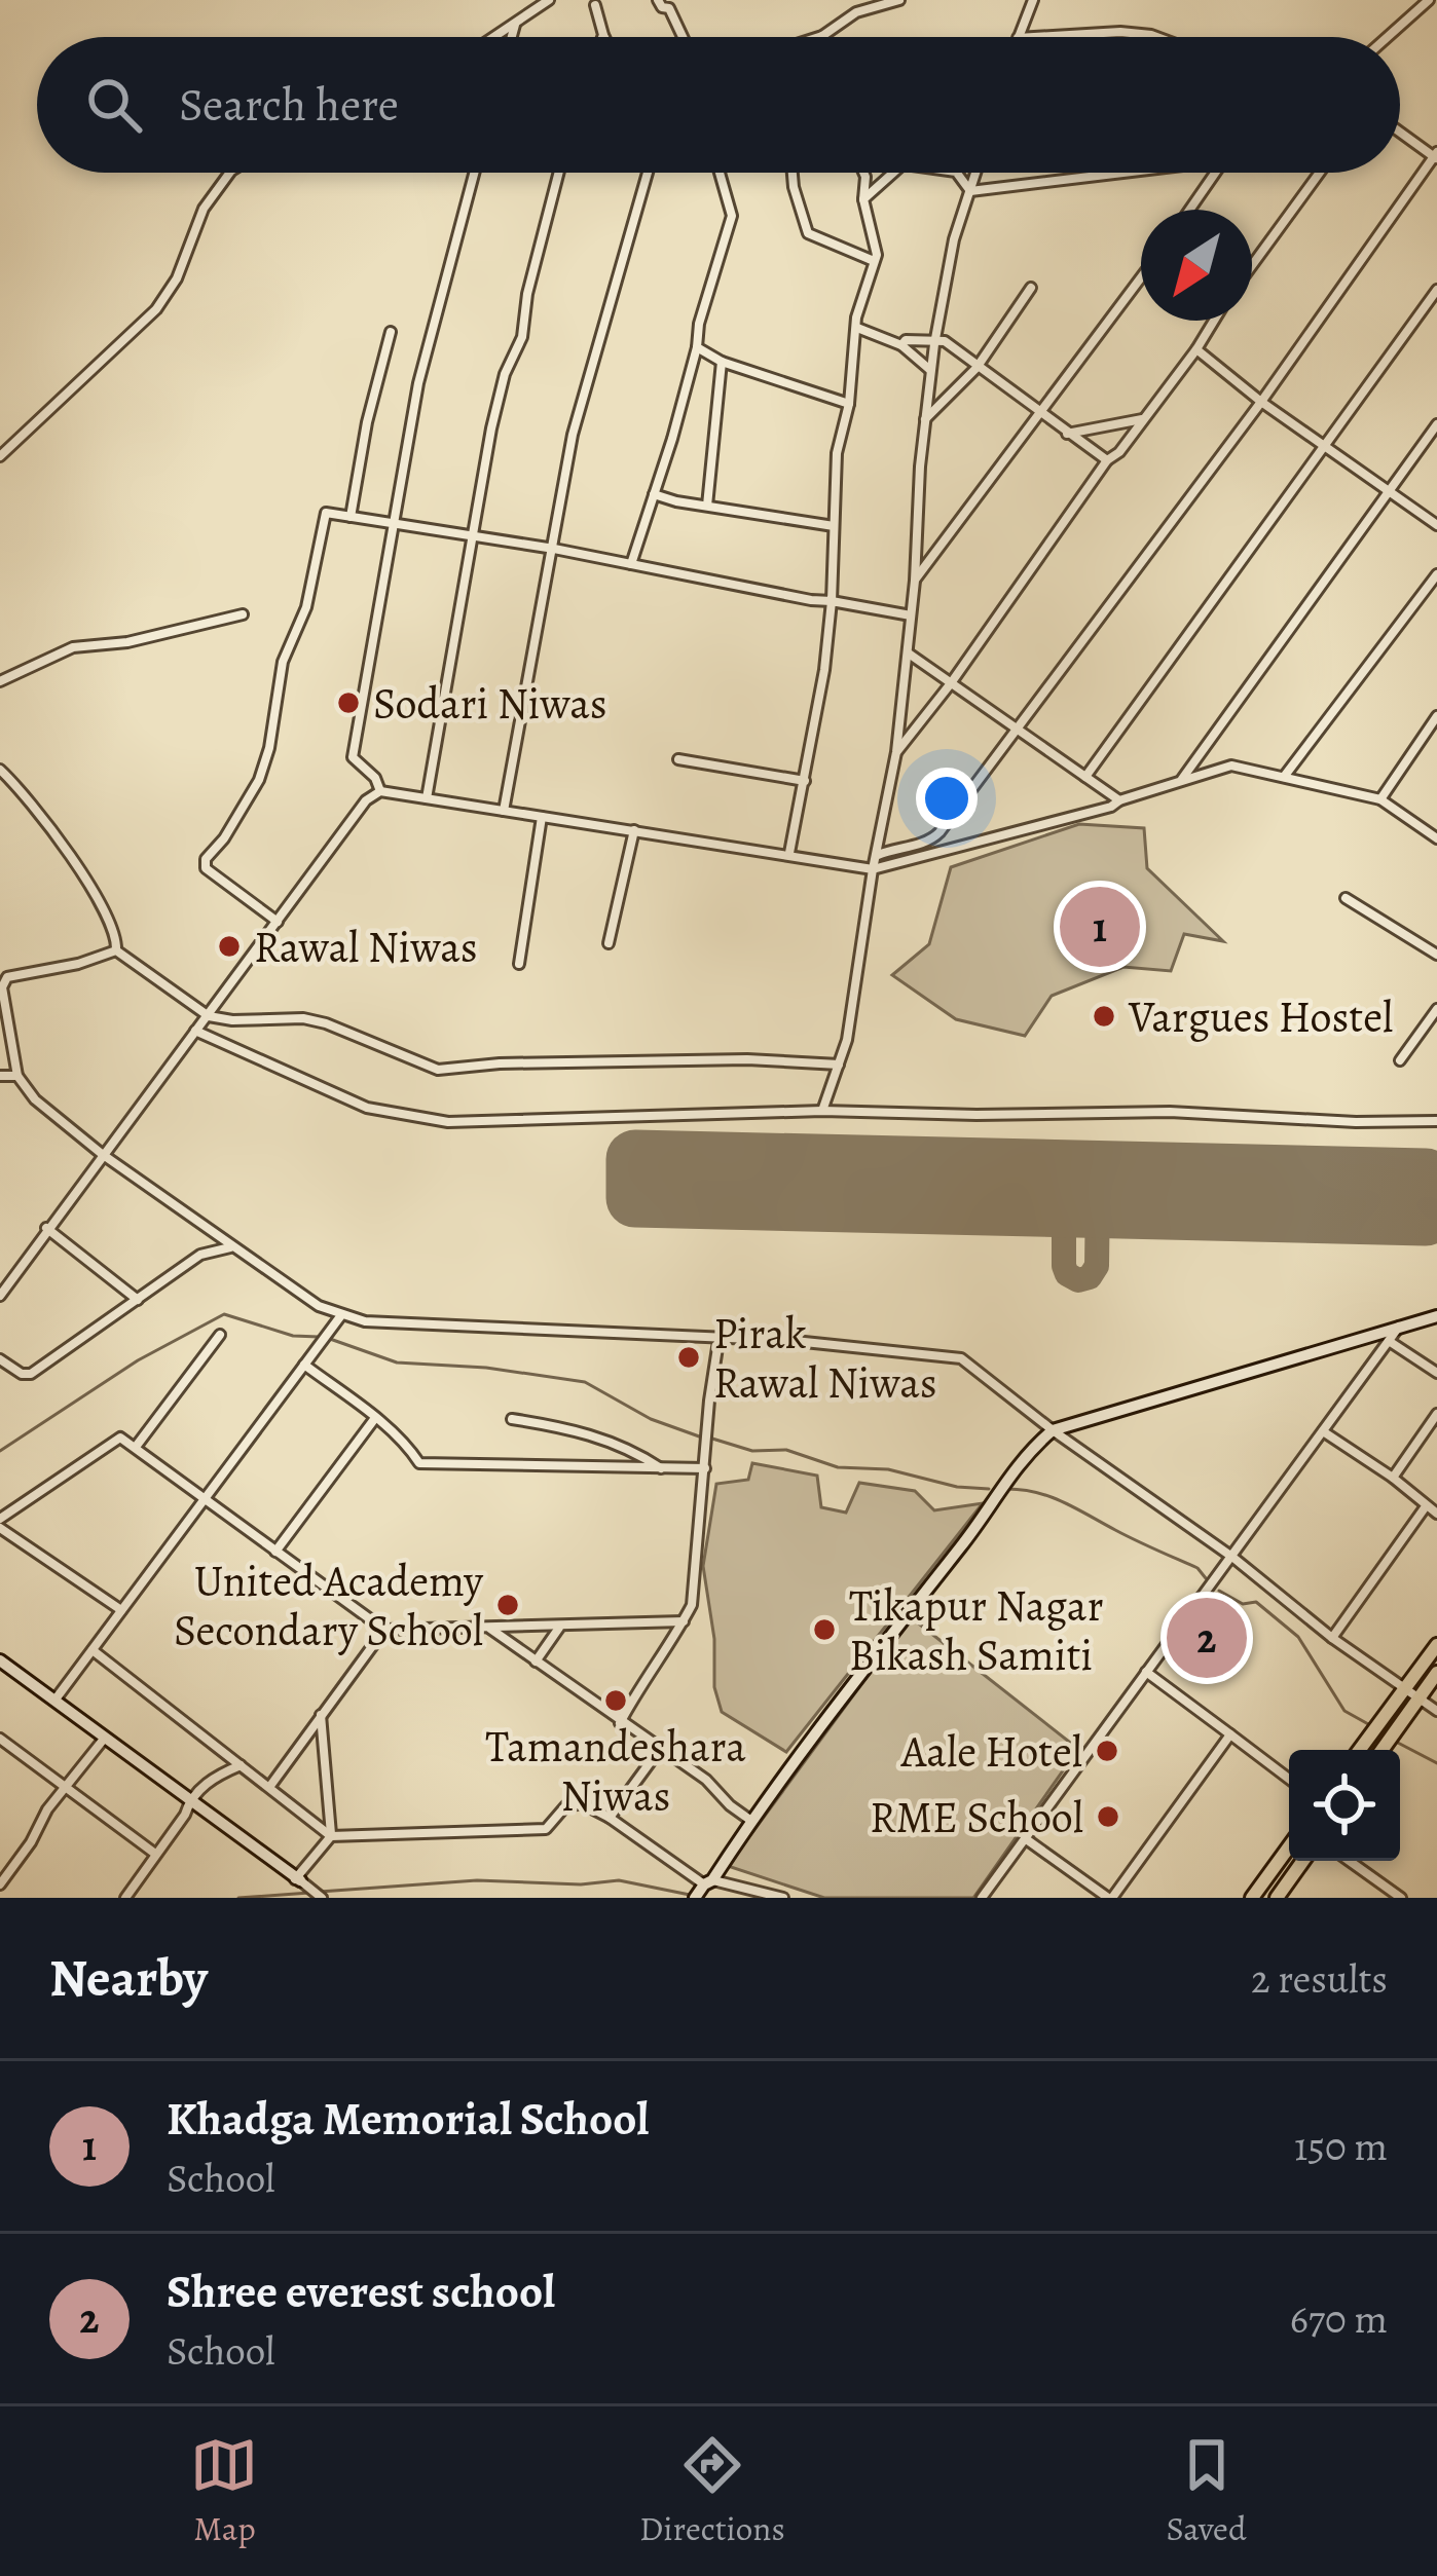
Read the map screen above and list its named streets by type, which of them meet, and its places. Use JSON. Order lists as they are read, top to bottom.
{
  "places": [
    "Sodari Niwas",
    "Rawal Niwas",
    "Vargues Hostel",
    "Pirak Rawal Niwas",
    "United Academy Secondary School",
    "Tikapur Nagar Bikash Samiti",
    "Tamandeshara Niwas",
    "Aale Hotel",
    "RME School"
  ],
  "north": "bottom left",
  "page": {
    "search": "Search here",
    "pins": ["1", "2"],
    "heading": ["Nearby", "2 results"],
    "list": [
      {
        "mark": "1",
        "name": "Khadga Memorial School",
        "note": "School",
        "value": "150 m"
      },
      {
        "mark": "2",
        "name": "Shree everest school",
        "note": "School",
        "value": "670 m"
      }
    ],
    "nav": ["Map", "Directions", "Saved"]
  }
}
